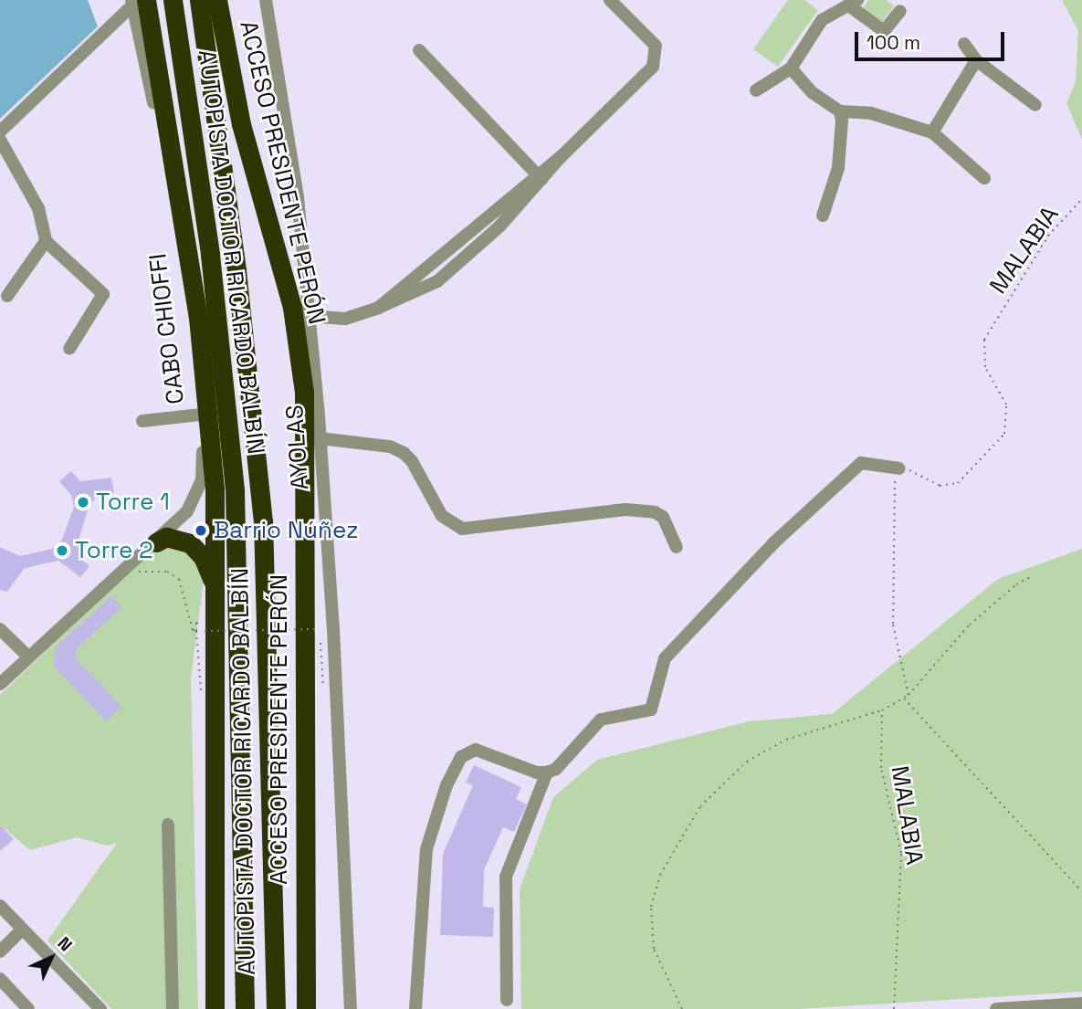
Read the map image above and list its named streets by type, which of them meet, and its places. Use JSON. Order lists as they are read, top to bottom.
{
  "streets": {
    "highway": ["ACCESO PRESIDENTE PERÓN", "AUTOPISTA DOCTOR RICARDO BALBÍN"],
    "street": ["CABO CHIOFFI", "AYOLAS"],
    "path": ["MALABIA"]
  },
  "crossings": [
    ["ACCESO PRESIDENTE PERÓN", "AYOLAS"]
  ],
  "places": ["Torre 1", "Barrio Núñez", "Torre 2"],
  "scale_bar": "100 m",
  "north": "top right"
}
